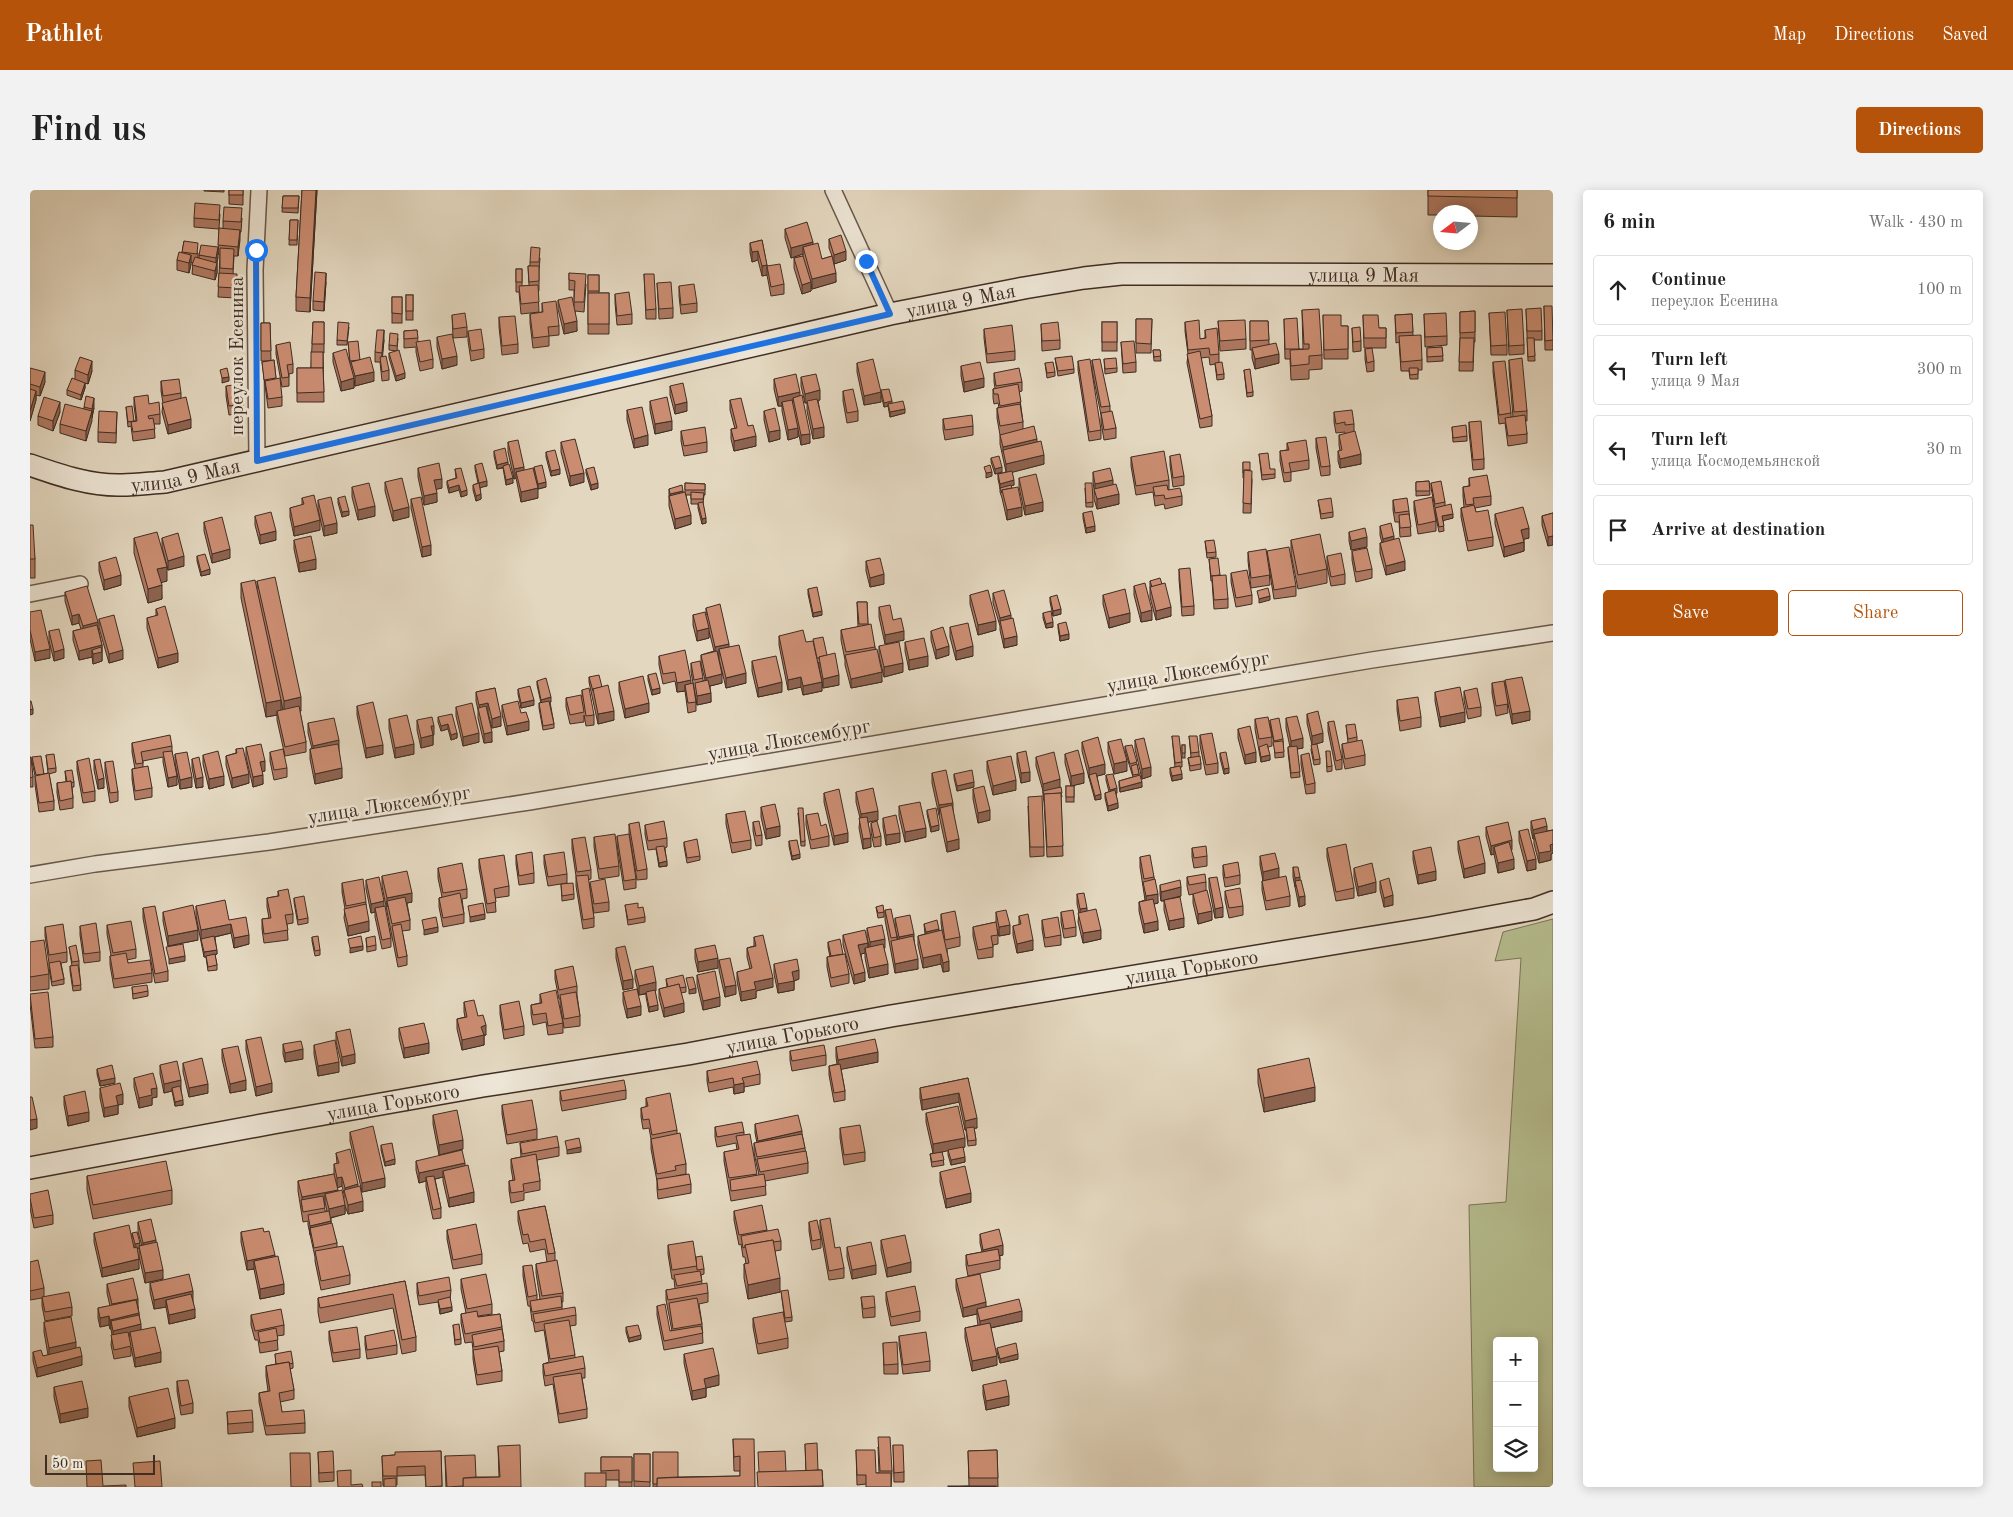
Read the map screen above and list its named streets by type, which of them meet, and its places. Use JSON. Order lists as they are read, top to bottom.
{
  "streets": {
    "street": [
      "улица 9 Мая",
      "переулок Есенина",
      "улица Люксембург",
      "улица Горького"
    ]
  },
  "crossings": [
    ["улица 9 Мая", "переулок Есенина"]
  ],
  "scale_bar": "50 m",
  "north": "left",
  "page": {
    "header": "Pathlet",
    "nav": ["Map", "Directions", "Saved"],
    "buttons": [
      "Directions",
      ["Save", "Share"]
    ],
    "title": "Find us",
    "heading": ["6 min", "Walk · 430 m"],
    "list": [
      ["Continue", "переулок Есенина", "100 m"],
      ["Turn left", "улица 9 Мая", "300 m"],
      ["Turn left", "улица Космодемьянской", "30 m"],
      "Arrive at destination"
    ],
    "map_buttons": ["+", "−"],
    "scale": "50 m"
  }
}
